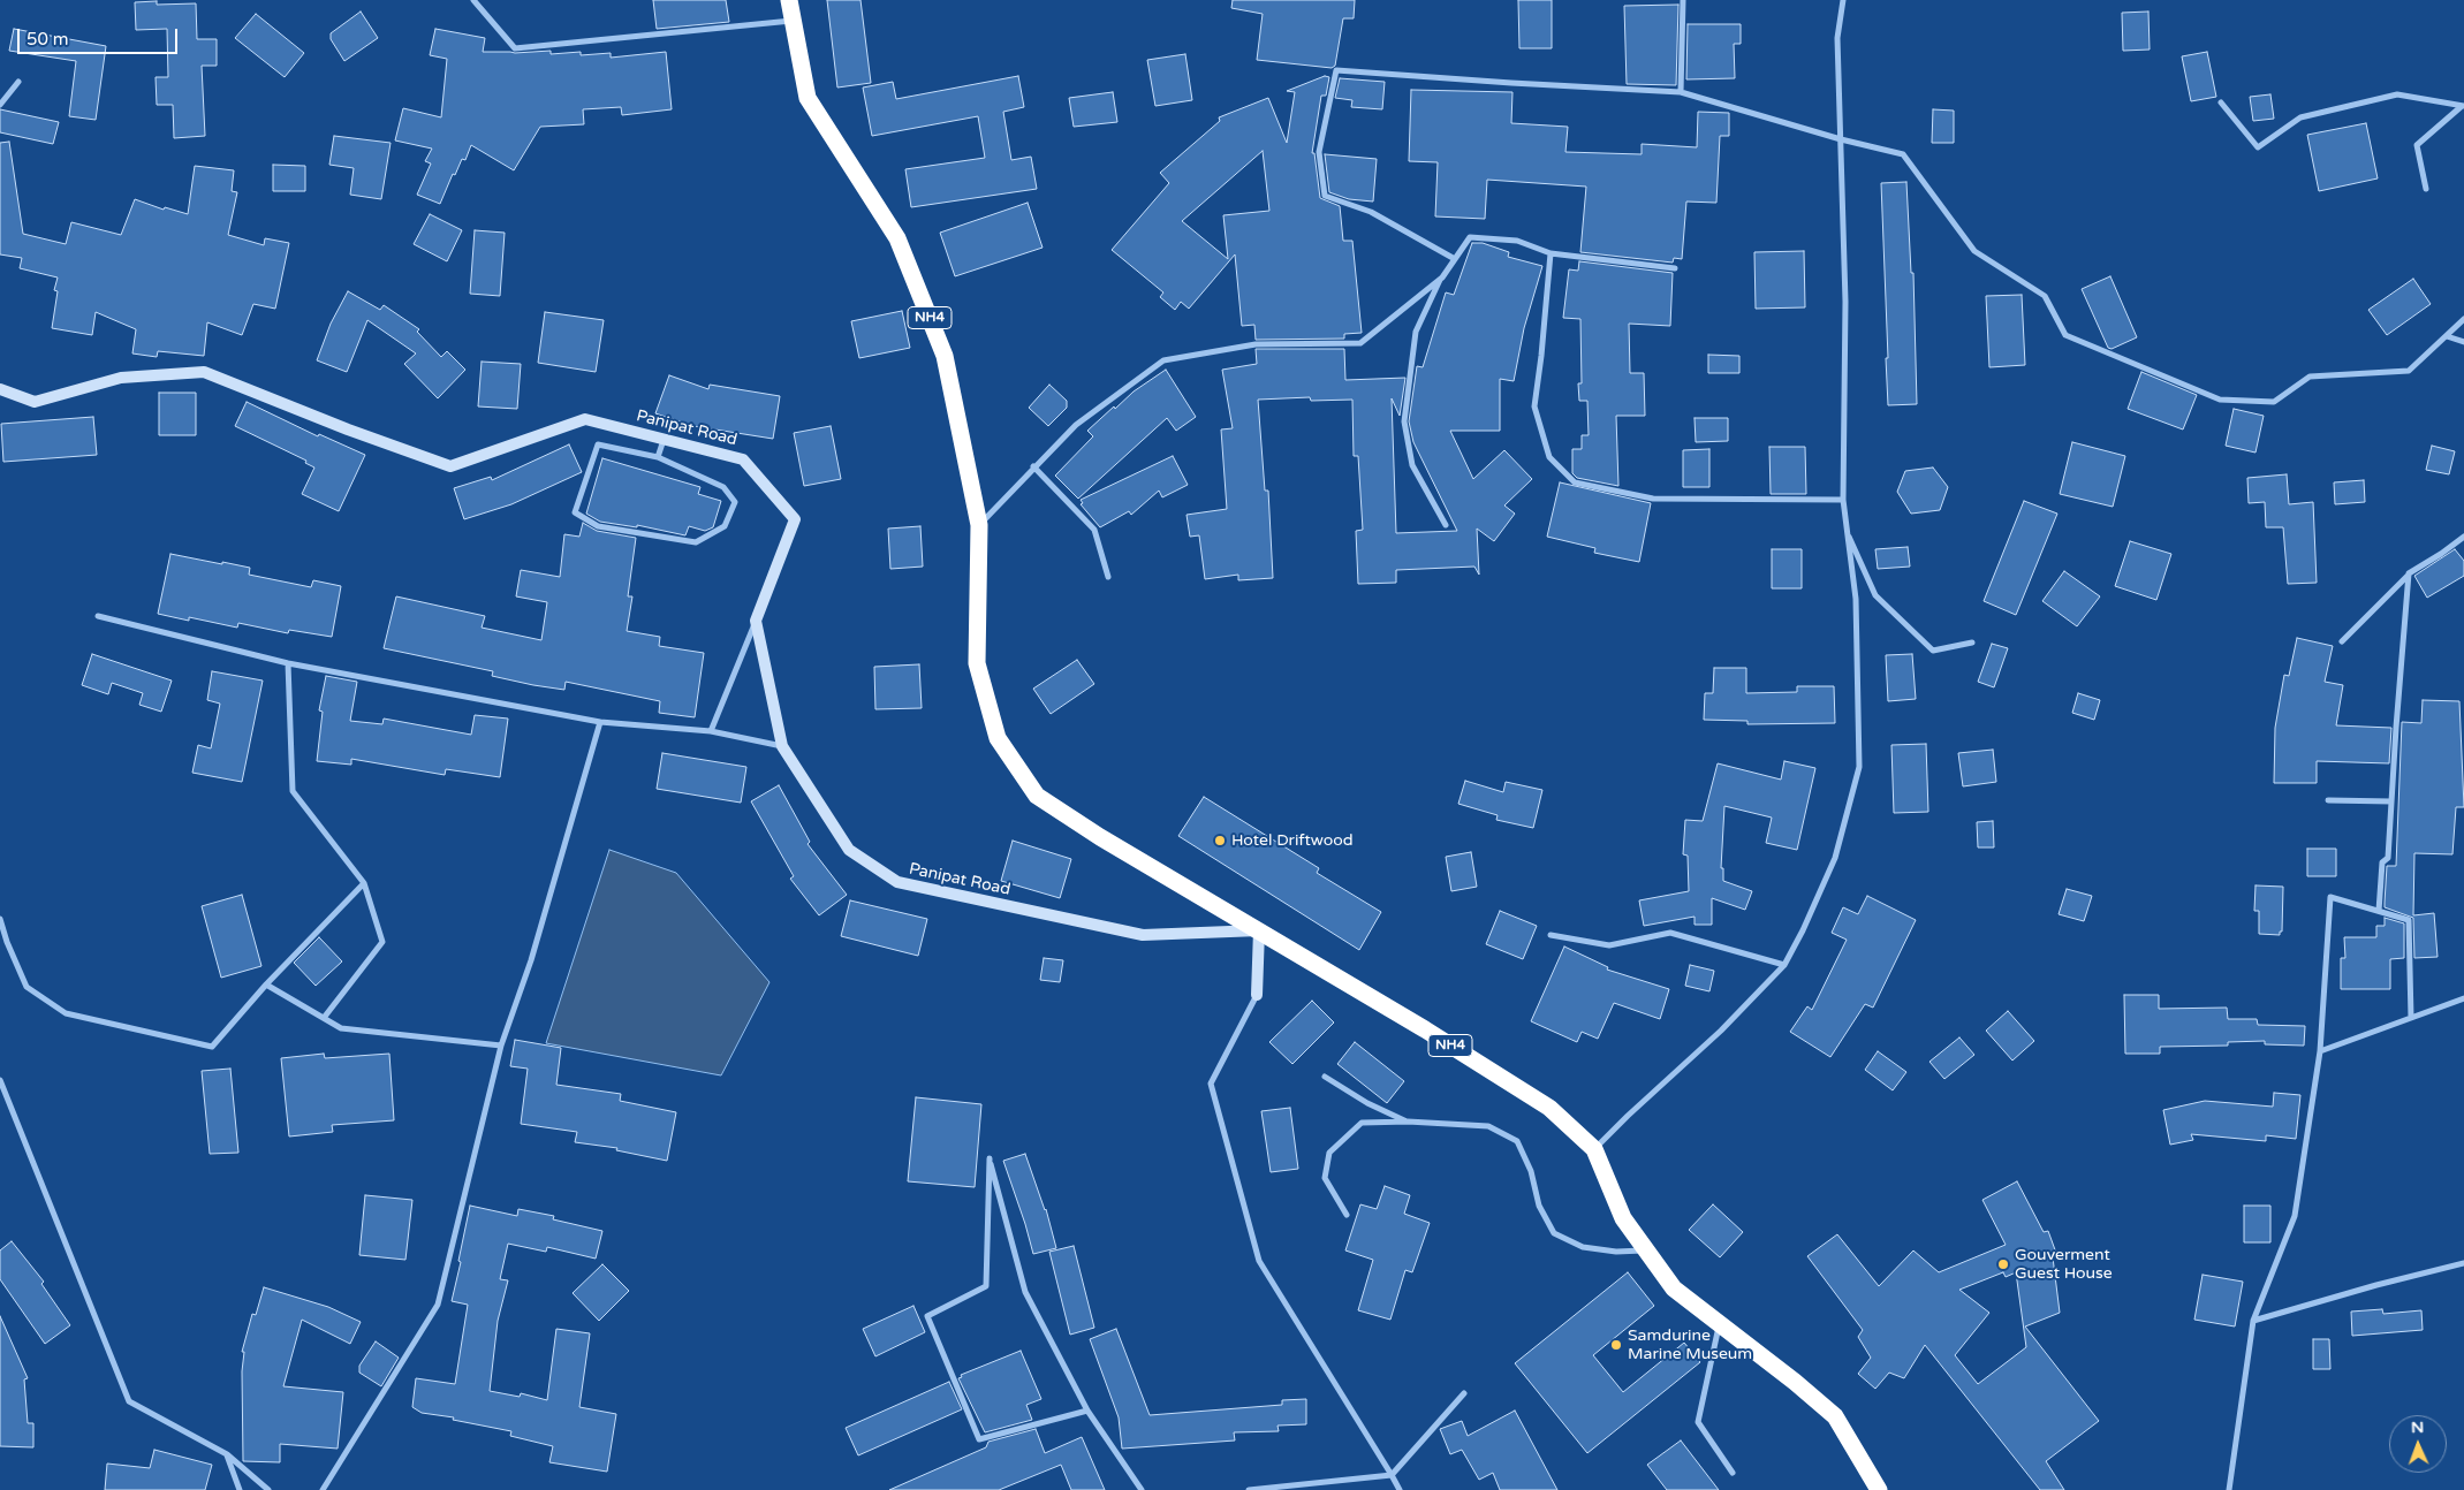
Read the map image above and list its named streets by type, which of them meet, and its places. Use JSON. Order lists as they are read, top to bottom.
{
  "streets": {
    "highway": ["NH4"],
    "street": ["Panipat Road"]
  },
  "crossings": [
    ["NH4", "Panipat Road"]
  ],
  "places": ["Hotel Driftwood", "Gouverment Guest House", "Samdurine Marine Museum"],
  "scale_bar": "50 m",
  "north": "top"
}
